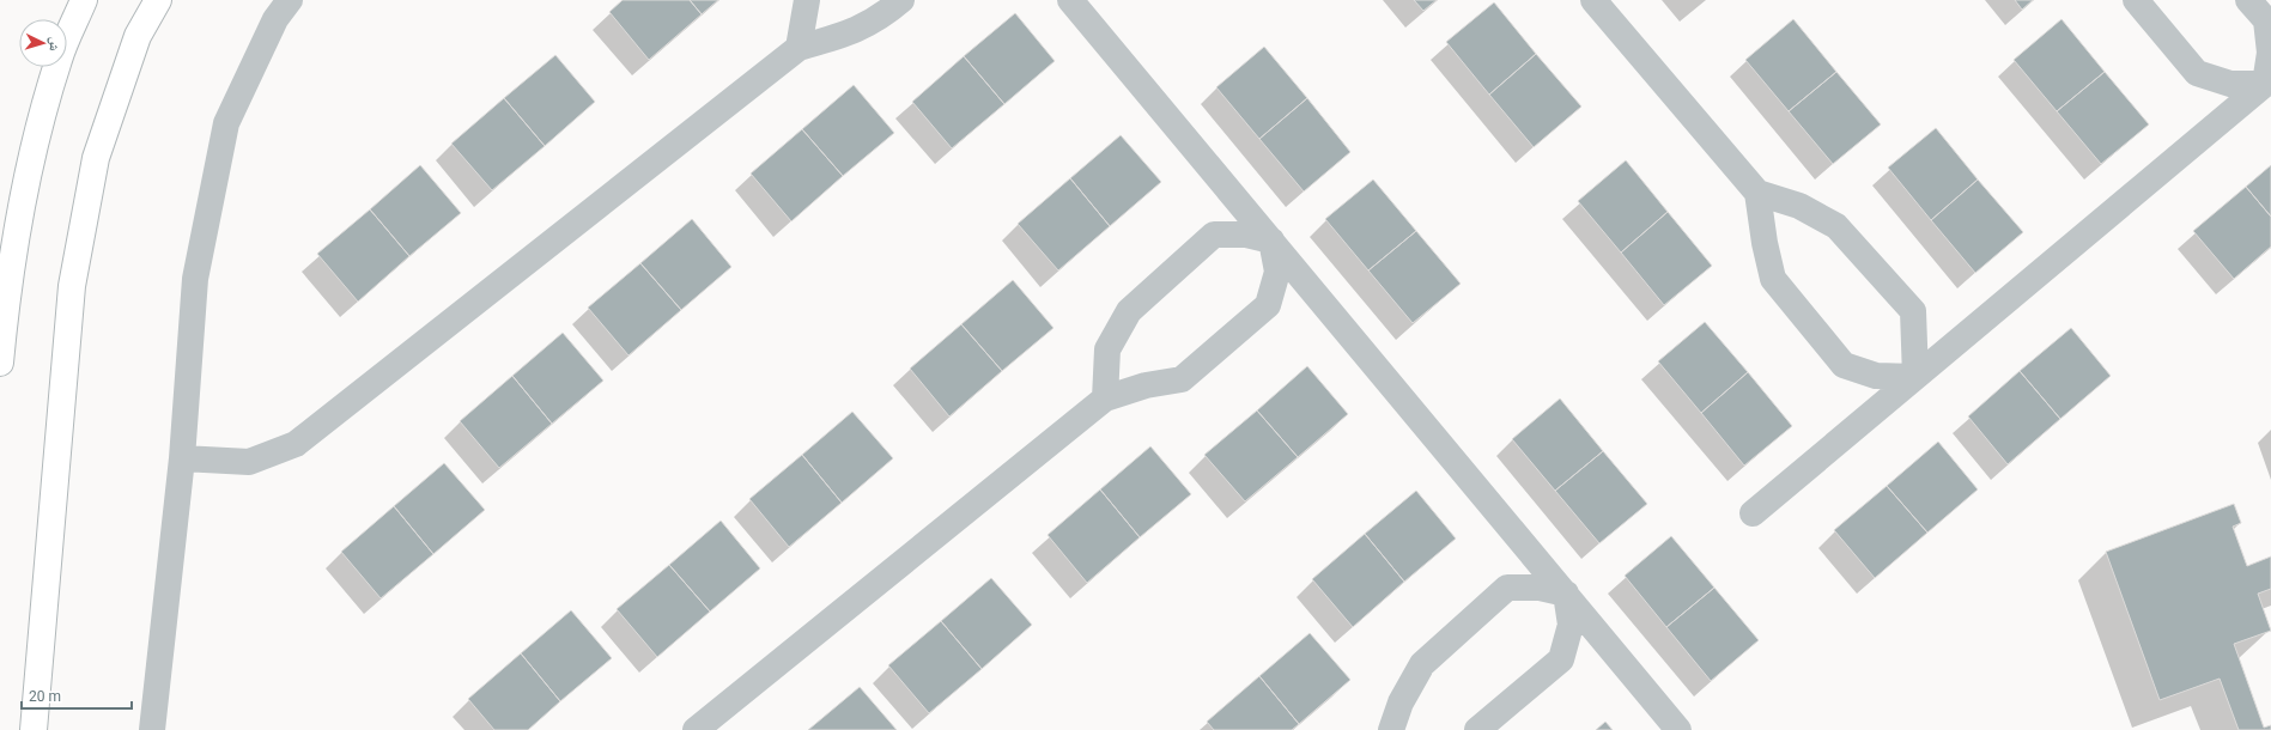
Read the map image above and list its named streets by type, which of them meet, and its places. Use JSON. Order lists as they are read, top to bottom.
{
  "scale_bar": "20 m",
  "north": "right"
}
